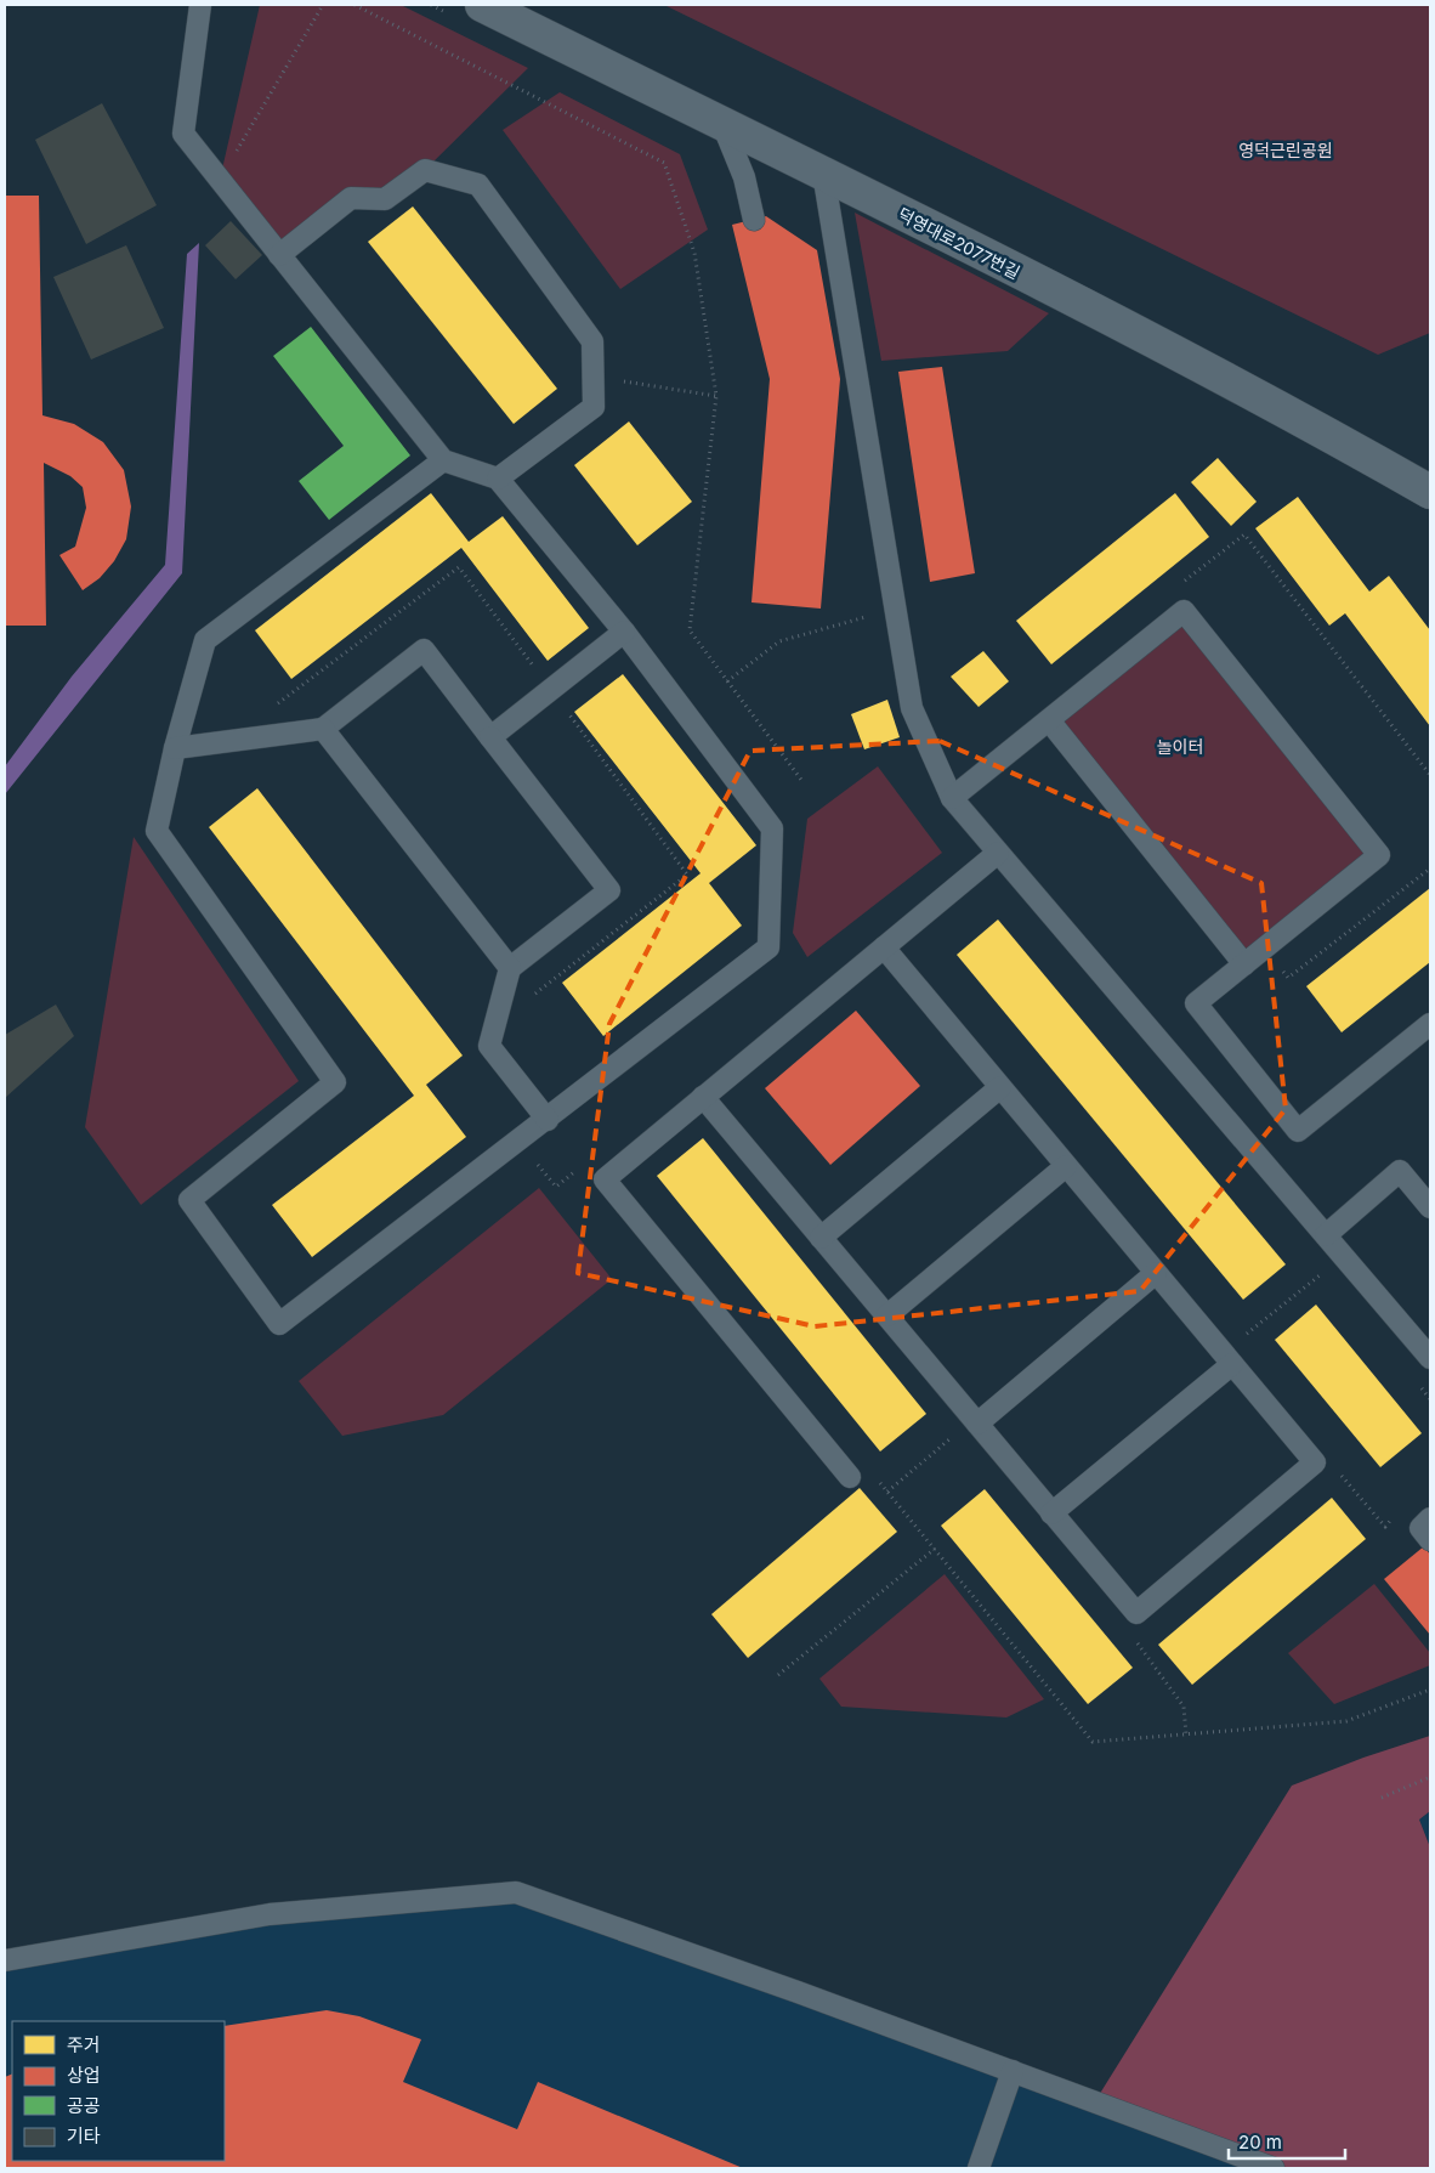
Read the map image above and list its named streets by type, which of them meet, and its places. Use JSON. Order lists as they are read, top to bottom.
{
  "streets": {
    "street": ["덕영대로2077번길"]
  },
  "parks": ["영덕근린공원", "놀이터"],
  "legend": [
    "주거",
    "상업",
    "공공",
    "기타"
  ],
  "scale_bar": "20 m"
}
